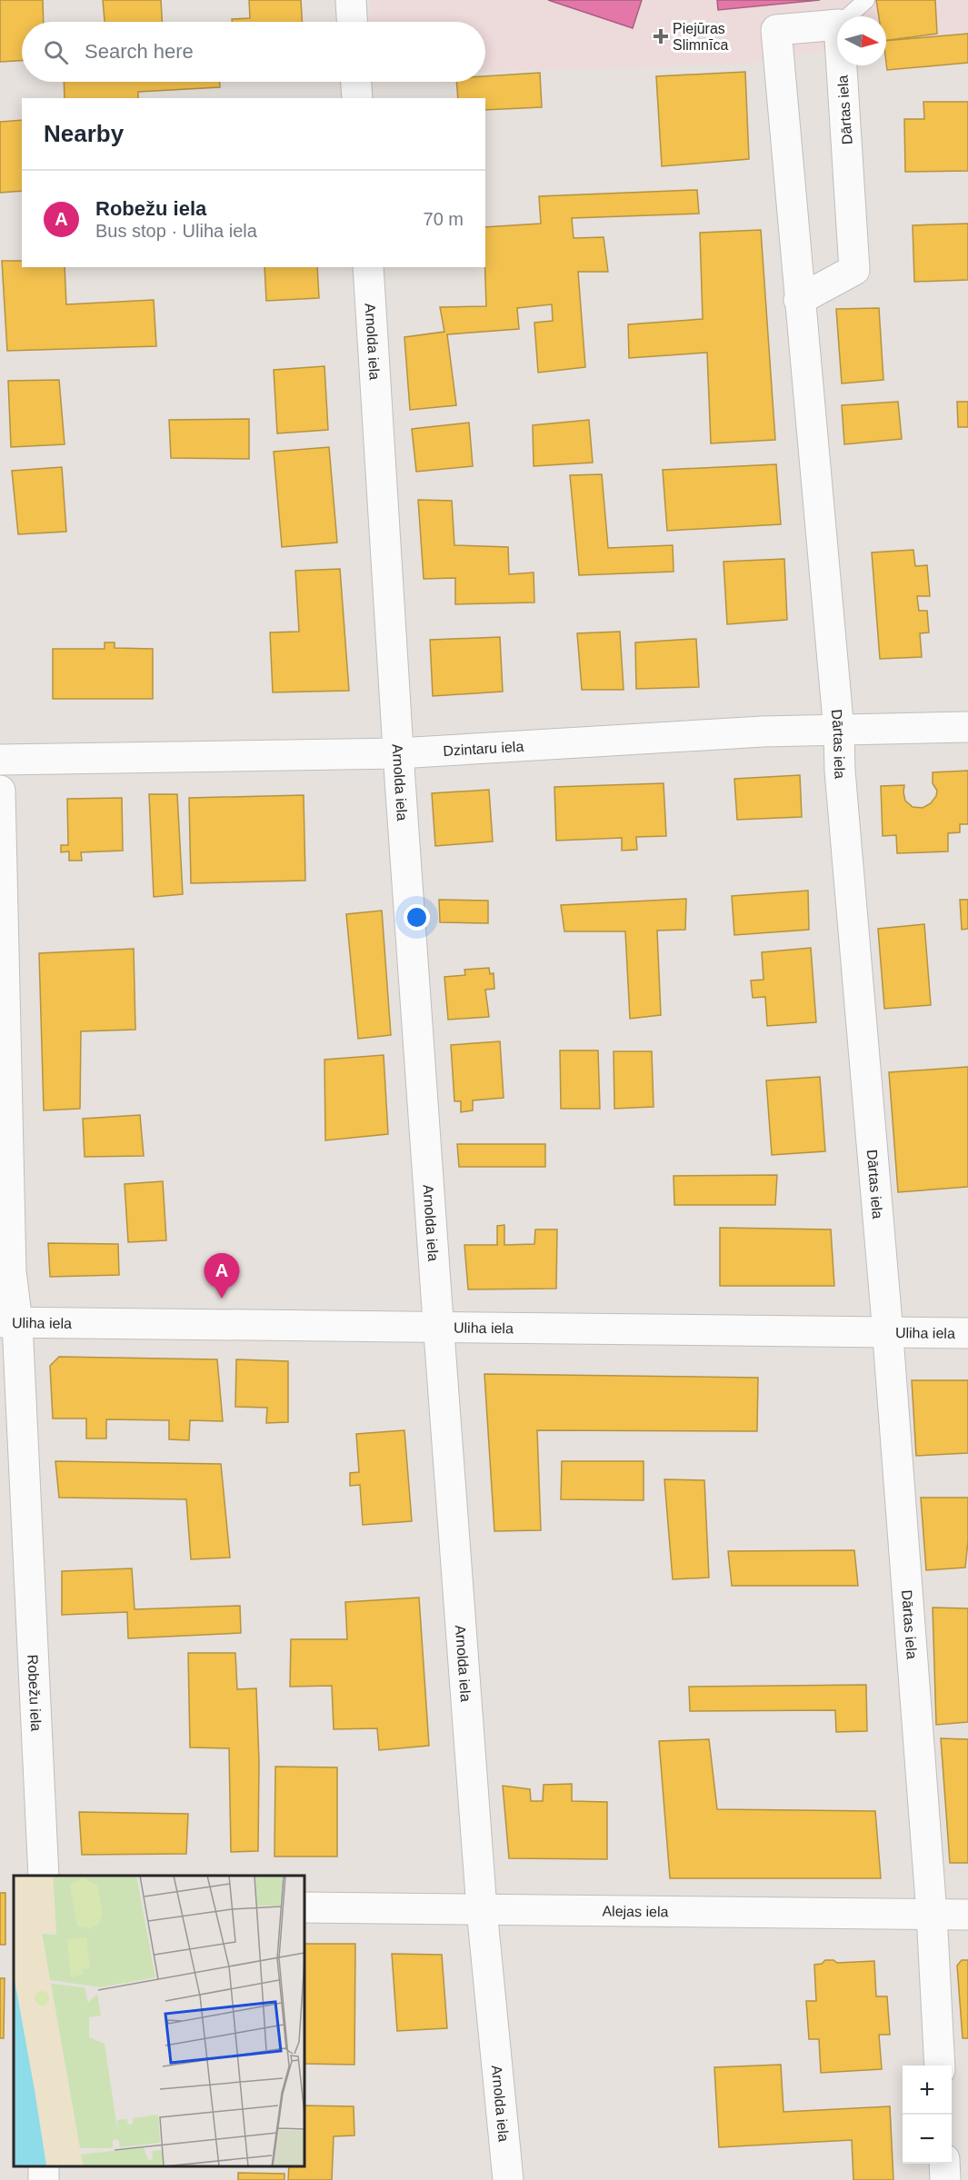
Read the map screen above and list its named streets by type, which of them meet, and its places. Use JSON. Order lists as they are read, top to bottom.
{
  "streets": {
    "street": [
      "Dārtas iela",
      "Arnolda iela",
      "Dzintaru iela",
      "Uliha iela",
      "Robežu iela",
      "Alejas iela"
    ]
  },
  "crossings": [
    ["Dārtas iela", "Dzintaru iela"],
    ["Dārtas iela", "Uliha iela"],
    ["Dārtas iela", "Alejas iela"],
    ["Arnolda iela", "Dzintaru iela"],
    ["Arnolda iela", "Uliha iela"],
    ["Arnolda iela", "Alejas iela"],
    ["Uliha iela", "Robežu iela"]
  ],
  "places": {
    "health": ["Piejūras Slimnīca"]
  },
  "north": "right",
  "page": {
    "search": "Search here",
    "heading": "Nearby",
    "list": [
      {
        "mark": "A",
        "name": "Robežu iela",
        "note": "Bus stop · Uliha iela",
        "value": "70 m"
      }
    ],
    "pins": "A",
    "map_buttons": ["+", "−"]
  }
}
